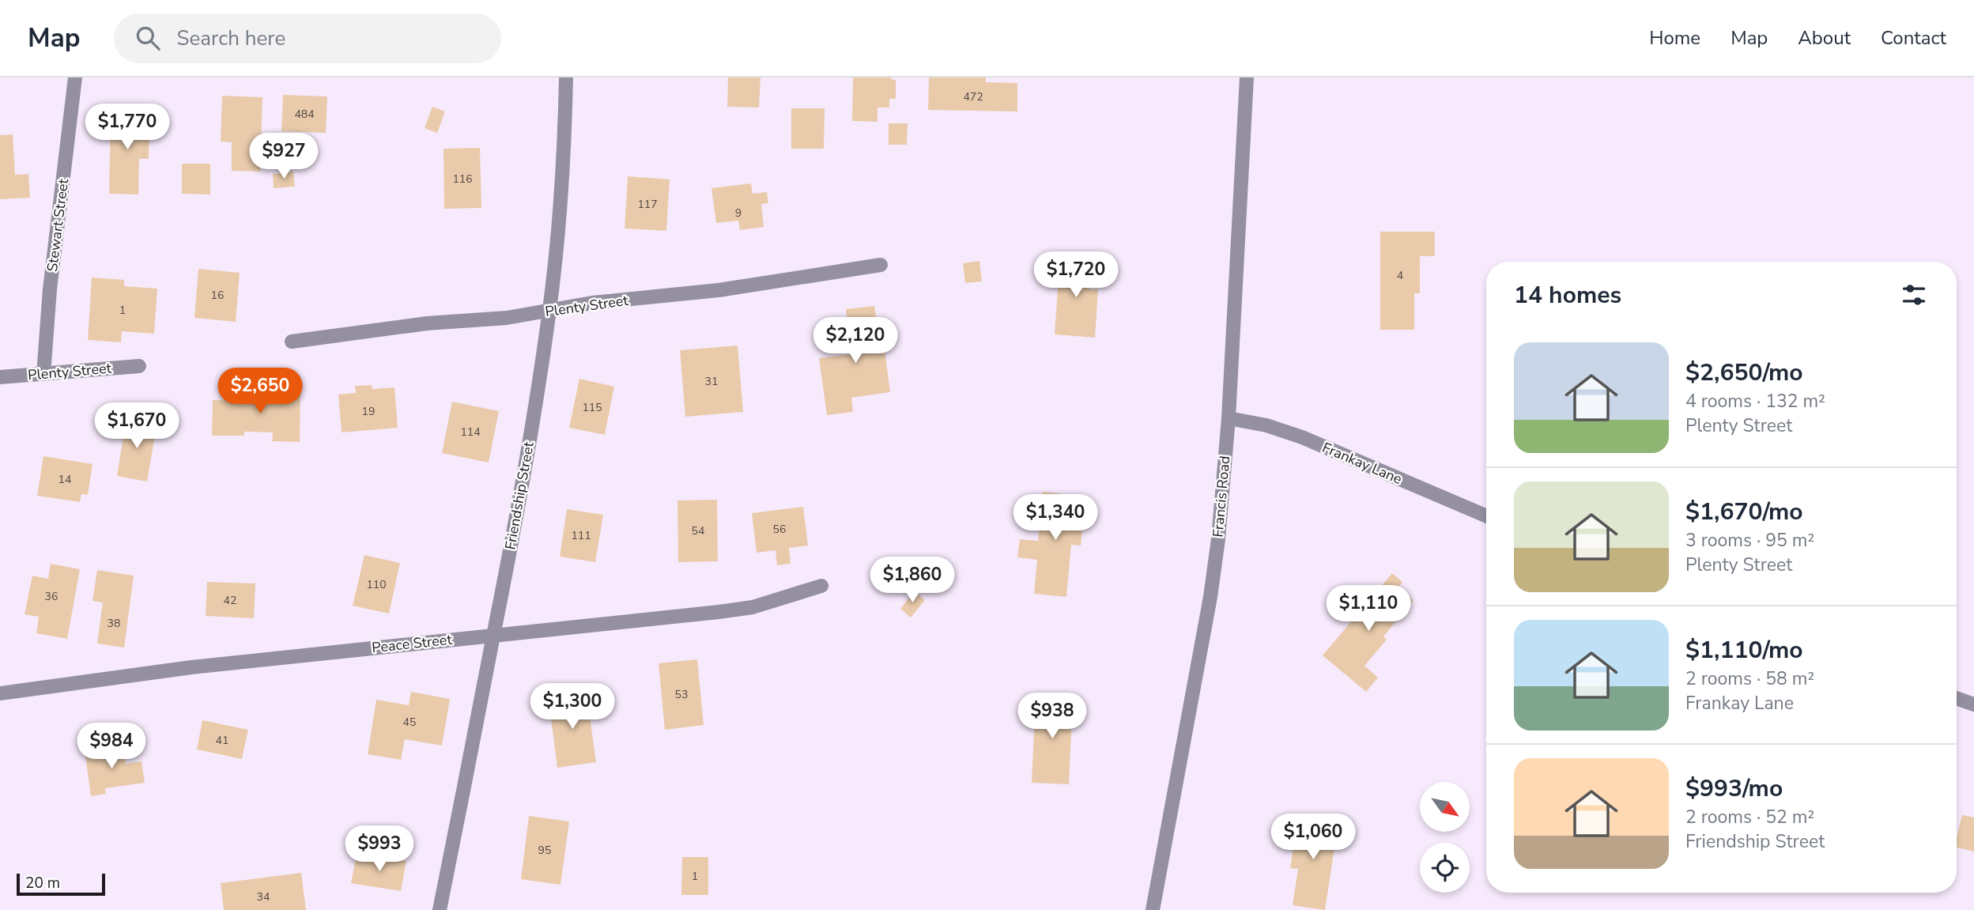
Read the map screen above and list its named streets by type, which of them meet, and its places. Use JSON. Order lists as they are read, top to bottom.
{
  "streets": {
    "street": [
      "Stewart Street",
      "Plenty Street",
      "Frankay Lane",
      "Friendship Street",
      "Francis Road",
      "Peace Street"
    ]
  },
  "crossings": [
    ["Stewart Street", "Plenty Street"],
    ["Plenty Street", "Friendship Street"],
    ["Frankay Lane", "Francis Road"],
    ["Friendship Street", "Peace Street"]
  ],
  "house_numbers": [
    "472",
    "484",
    "116",
    "117",
    "9",
    "4",
    "16",
    "1",
    "31",
    "115",
    "19",
    "114",
    "14",
    "56",
    "54",
    "111",
    "110",
    "36",
    "42",
    "38",
    "53",
    "45",
    "41",
    "95",
    "1",
    "34"
  ],
  "scale_bar": "20 m",
  "north": "bottom right",
  "page": {
    "header": "Map",
    "search": "Search here",
    "nav": [
      "Home",
      "Map",
      "About",
      "Contact"
    ],
    "price": [
      "$1,770",
      "$927",
      "$1,720",
      "$2,120",
      "$2,650",
      "$1,670",
      "$1,340",
      "$1,860",
      "$1,110",
      "$1,300",
      "$938",
      "$984",
      "$1,060",
      "$993"
    ],
    "heading": "14 homes",
    "list": [
      {
        "name": "$2,650/mo",
        "note": "4 rooms · 132 m² · Plenty Street"
      },
      {
        "name": "$1,670/mo",
        "note": "3 rooms · 95 m² · Plenty Street"
      },
      {
        "name": "$1,110/mo",
        "note": "2 rooms · 58 m² · Frankay Lane"
      },
      {
        "name": "$993/mo",
        "note": "2 rooms · 52 m² · Friendship Street"
      }
    ],
    "scale": "20 m"
  }
}
